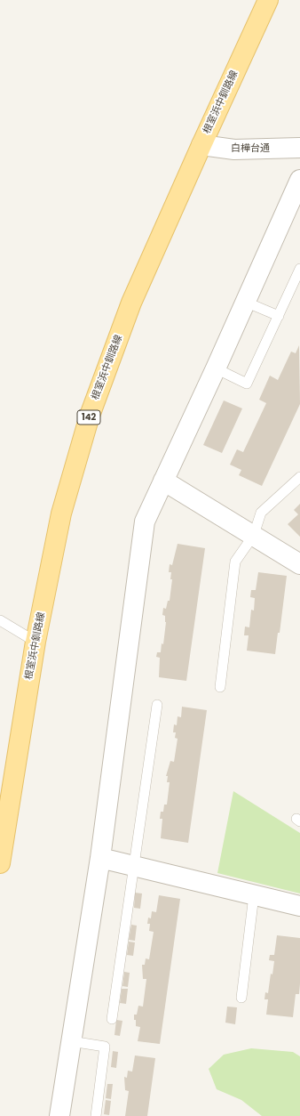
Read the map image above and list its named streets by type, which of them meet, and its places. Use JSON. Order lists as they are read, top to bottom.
{
  "streets": {
    "main road": ["根室浜中釧路線", "142"],
    "street": ["白樺台通"]
  },
  "crossings": [
    ["根室浜中釧路線", "白樺台通"]
  ]
}
